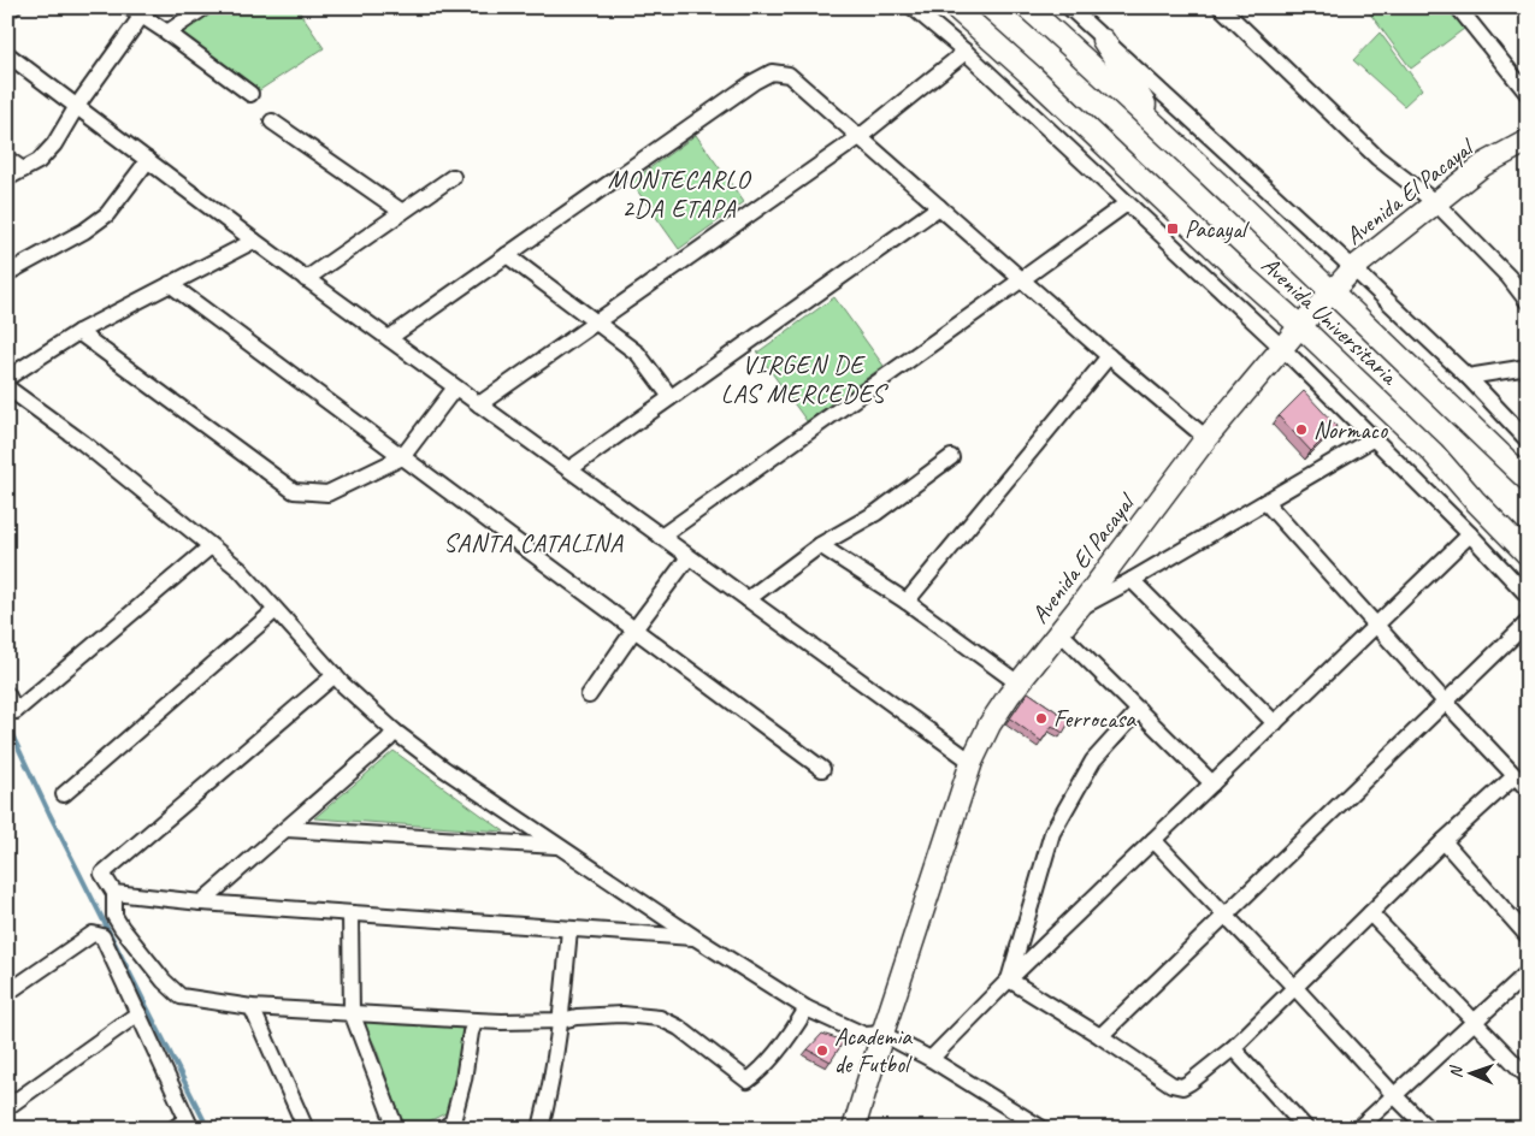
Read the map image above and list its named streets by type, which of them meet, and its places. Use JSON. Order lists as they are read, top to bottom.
{
  "streets": {
    "street": ["Avenida El Pacayal", "Avenida Universitaria"]
  },
  "crossings": [
    ["Avenida El Pacayal", "Avenida Universitaria"]
  ],
  "districts": ["MONTECARLO 2DA ETAPA", "VIRGEN DE LAS MERCEDES", "SANTA CATALINA"],
  "places": {
    "transit": ["Pacayal"],
    "other": ["Normaco", "Ferrocasa", "Academia de Futbol"]
  },
  "north": "left"
}
